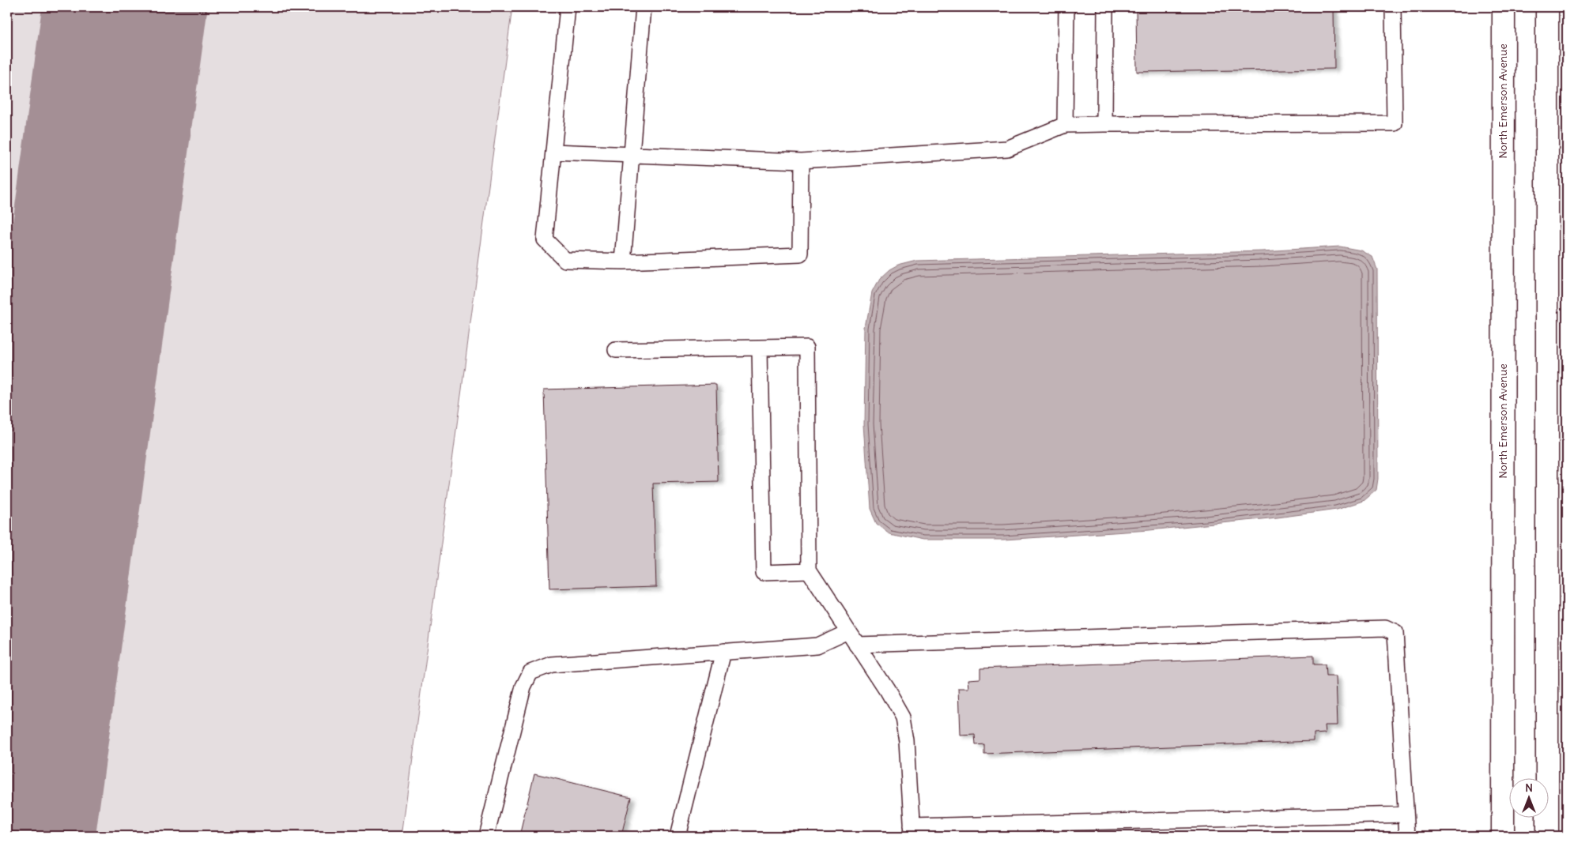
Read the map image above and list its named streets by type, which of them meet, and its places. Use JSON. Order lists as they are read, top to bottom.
{
  "streets": {
    "main road": ["North Emerson Avenue"]
  },
  "north": "top"
}
